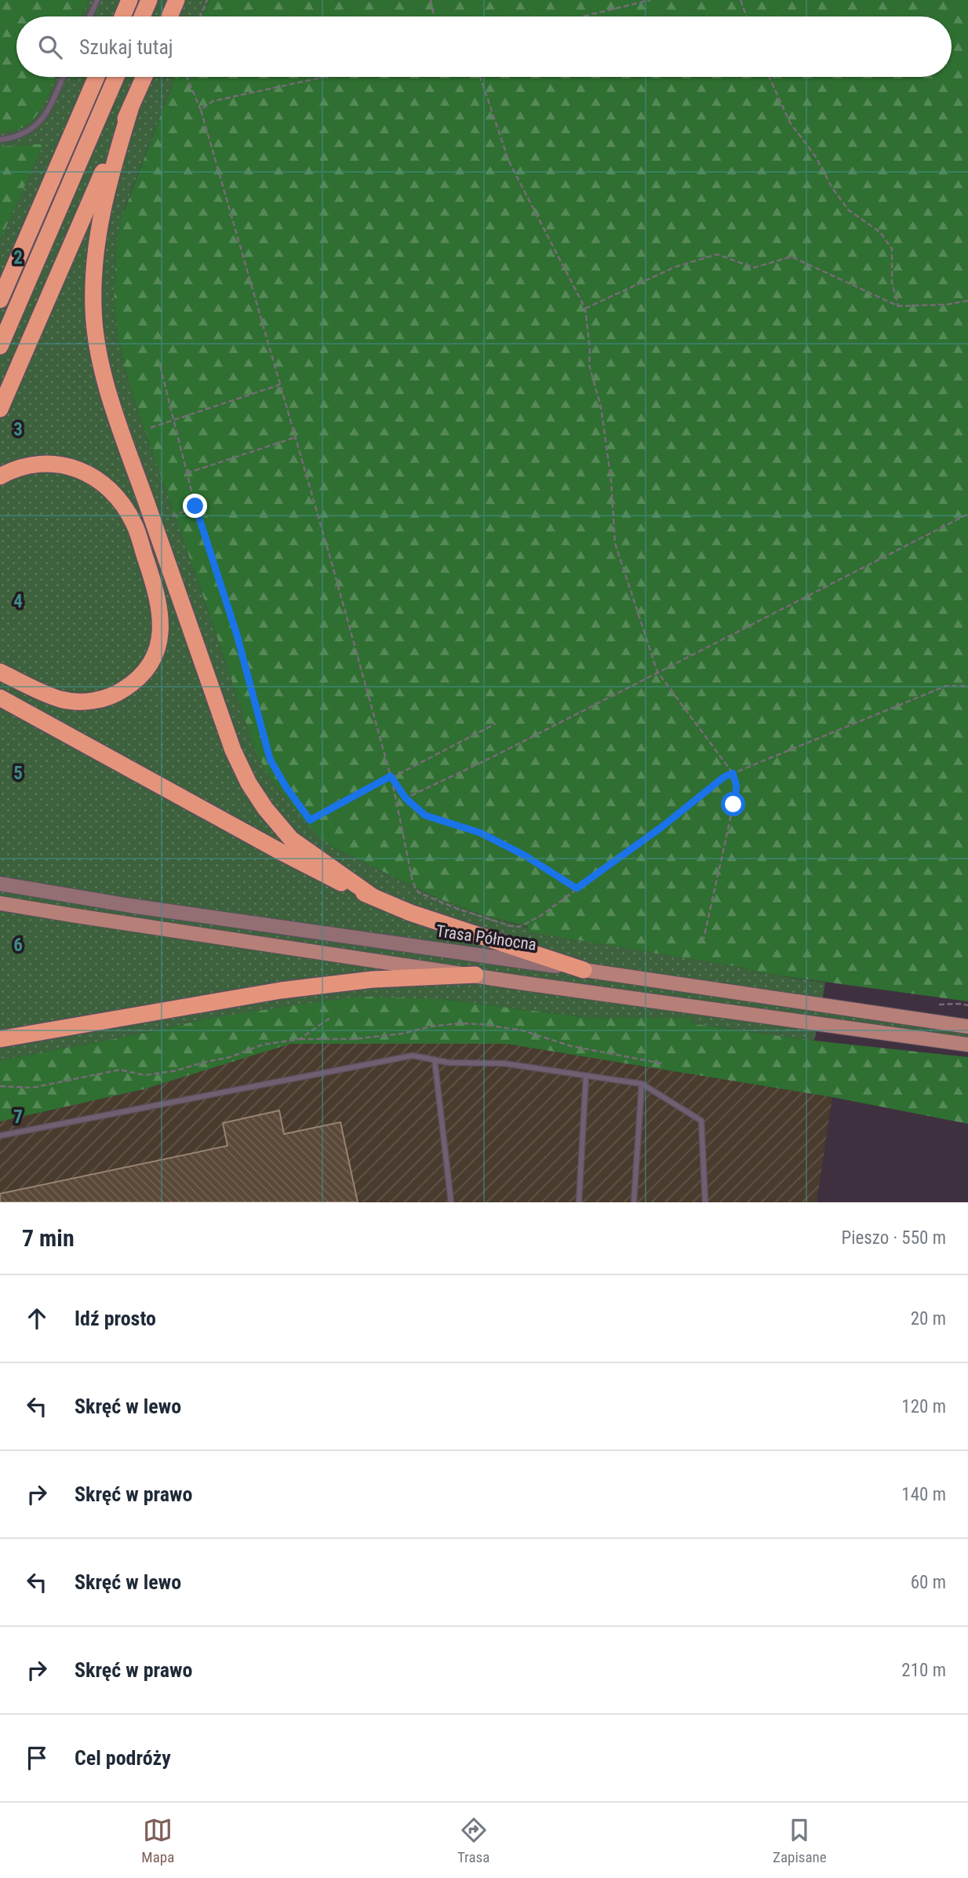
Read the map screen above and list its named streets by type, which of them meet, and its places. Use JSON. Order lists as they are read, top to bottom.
{
  "streets": {
    "main road": ["Trasa Północna"]
  },
  "page": {
    "search": "Szukaj tutaj",
    "heading": ["7 min", "Pieszo · 550 m"],
    "list": [
      ["Idź prosto", "20 m"],
      ["Skręć w lewo", "120 m"],
      ["Skręć w prawo", "140 m"],
      ["Skręć w lewo", "60 m"],
      ["Skręć w prawo", "210 m"],
      "Cel podróży"
    ],
    "nav": ["Mapa", "Trasa", "Zapisane"]
  },
  "grid": {
    "rows": [
      "2",
      "3",
      "4",
      "5",
      "6",
      "7"
    ]
  }
}
